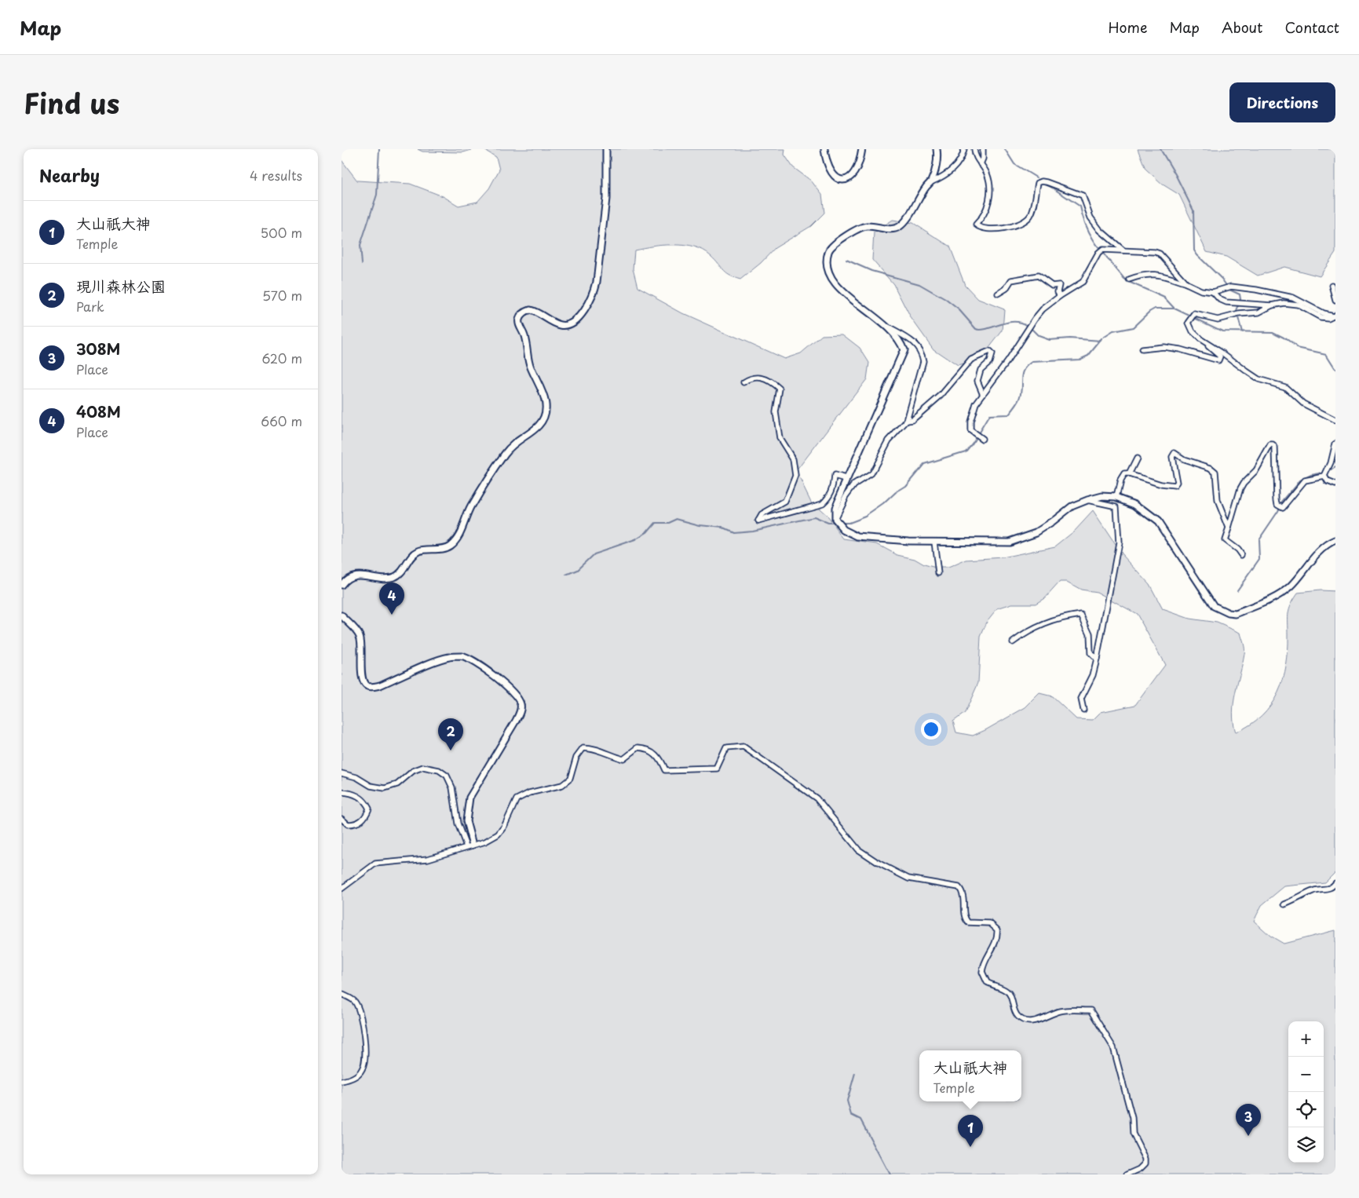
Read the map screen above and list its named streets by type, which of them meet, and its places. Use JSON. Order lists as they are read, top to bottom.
{
  "page": {
    "header": "Map",
    "nav": [
      "Home",
      "Map",
      "About",
      "Contact"
    ],
    "title": "Find us",
    "buttons": "Directions",
    "heading": ["Nearby", "4 results"],
    "list": [
      {
        "mark": "1",
        "name": "大山祇大神",
        "note": "Temple",
        "value": "500 m"
      },
      {
        "mark": "2",
        "name": "現川森林公園",
        "note": "Park",
        "value": "570 m"
      },
      {
        "mark": "3",
        "name": "308M",
        "note": "Place",
        "value": "620 m"
      },
      {
        "mark": "4",
        "name": "408M",
        "note": "Place",
        "value": "660 m"
      }
    ],
    "pins": [
      "4",
      "2",
      "3",
      "1"
    ],
    "map_buttons": ["+", "−"],
    "popup": ["大山祇大神", "Temple"]
  }
}
